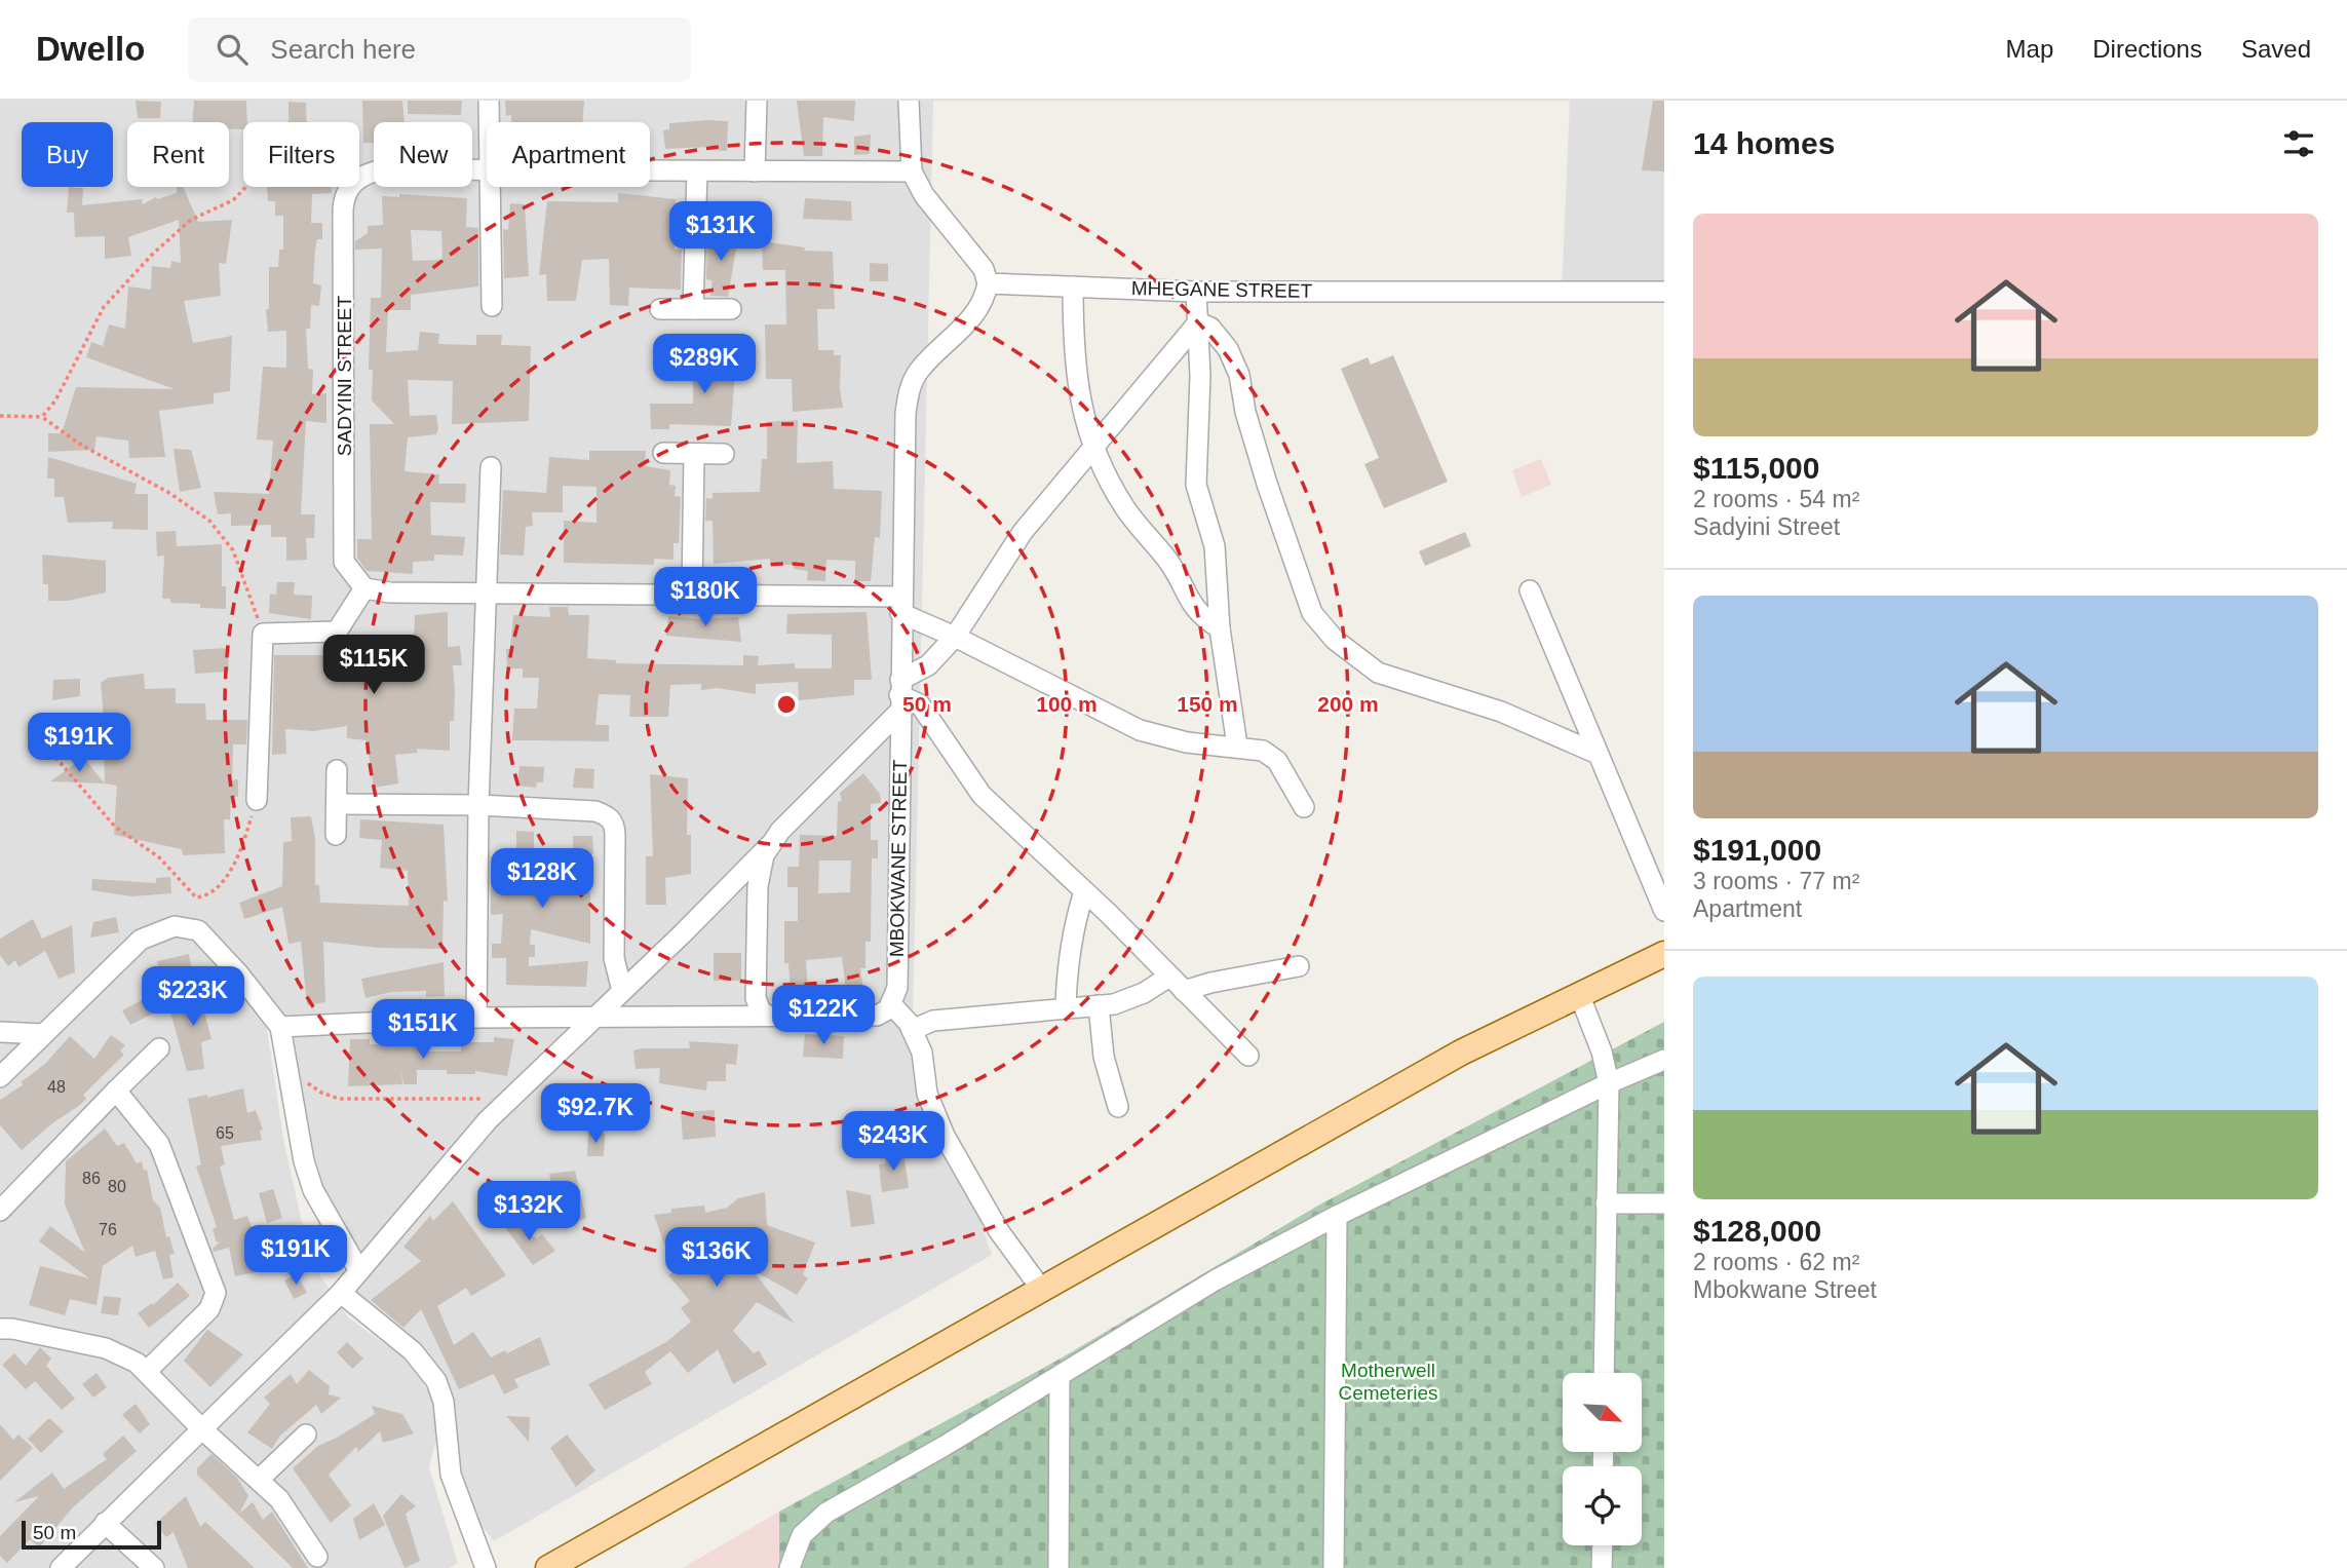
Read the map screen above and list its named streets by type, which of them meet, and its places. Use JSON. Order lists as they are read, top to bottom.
{
  "streets": {
    "street": ["MHEGANE STREET", "SADYINI STREET", "MBOKWANE STREET"]
  },
  "crossings": [
    ["MHEGANE STREET", "MBOKWANE STREET"]
  ],
  "parks": ["Motherwell Cemeteries"],
  "house_numbers": [
    "48",
    "65",
    "86",
    "80",
    "76"
  ],
  "scale_bar": "50 m",
  "north": "bottom right",
  "page": {
    "header": "Dwello",
    "search": "Search here",
    "nav": ["Map", "Directions", "Saved"],
    "heading": "14 homes",
    "chip": [
      "Buy",
      "Rent",
      "Filters",
      "New",
      "Apartment"
    ],
    "list": [
      {
        "name": "$115,000",
        "note": "2 rooms · 54 m² · Sadyini Street"
      },
      {
        "name": "$191,000",
        "note": "3 rooms · 77 m² · Apartment"
      },
      {
        "name": "$128,000",
        "note": "2 rooms · 62 m² · Mbokwane Street"
      }
    ],
    "price": [
      "$131K",
      "$289K",
      "$180K",
      "$115K",
      "$191K",
      "$128K",
      "$223K",
      "$122K",
      "$151K",
      "$92.7K",
      "$243K",
      "$132K",
      "$191K",
      "$136K"
    ],
    "scale": "50 m"
  },
  "rings": [
    "50 m",
    "100 m",
    "150 m",
    "200 m"
  ]
}
